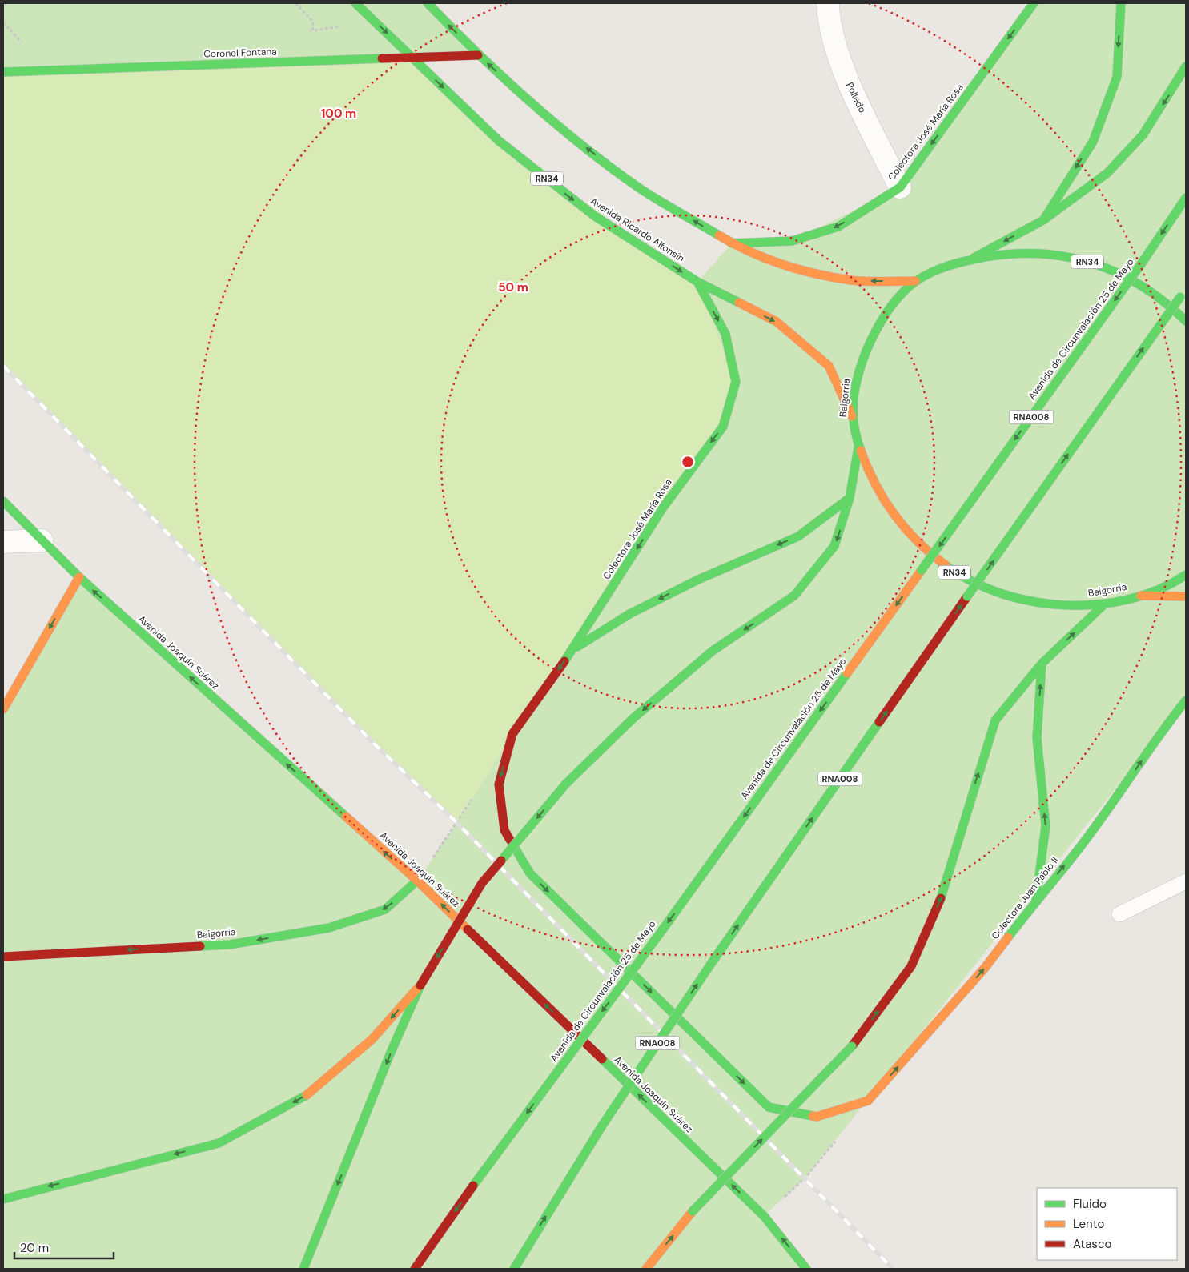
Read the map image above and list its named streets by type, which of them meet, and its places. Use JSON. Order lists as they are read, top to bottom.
{
  "streets": {
    "main road": [
      "Coronel Fontana",
      "Colectora José María Rosa",
      "RN34",
      "Avenida Ricardo Alfonsín",
      "Avenida de Circunvalación 25 de Mayo",
      "Baigorria",
      "RNA008",
      "Avenida Joaquín Suárez",
      "Colectora Juan Pablo II"
    ],
    "street": ["Polledo"]
  },
  "crossings": [
    ["Coronel Fontana", "RN34"],
    ["Coronel Fontana", "Avenida Ricardo Alfonsín"],
    ["Polledo", "Colectora José María Rosa"],
    ["Colectora José María Rosa", "RN34"],
    ["Colectora José María Rosa", "Avenida Ricardo Alfonsín"],
    ["Colectora José María Rosa", "Colectora Juan Pablo II"],
    ["RN34", "Baigorria"],
    ["Avenida Ricardo Alfonsín", "Baigorria"],
    ["Baigorria", "Avenida Joaquín Suárez"]
  ],
  "one_way": ["Avenida Joaquín Suárez"],
  "legend": ["Fluido", "Lento", "Atasco"],
  "scale_bar": "20 m",
  "rings": ["100 m", "50 m"]
}
